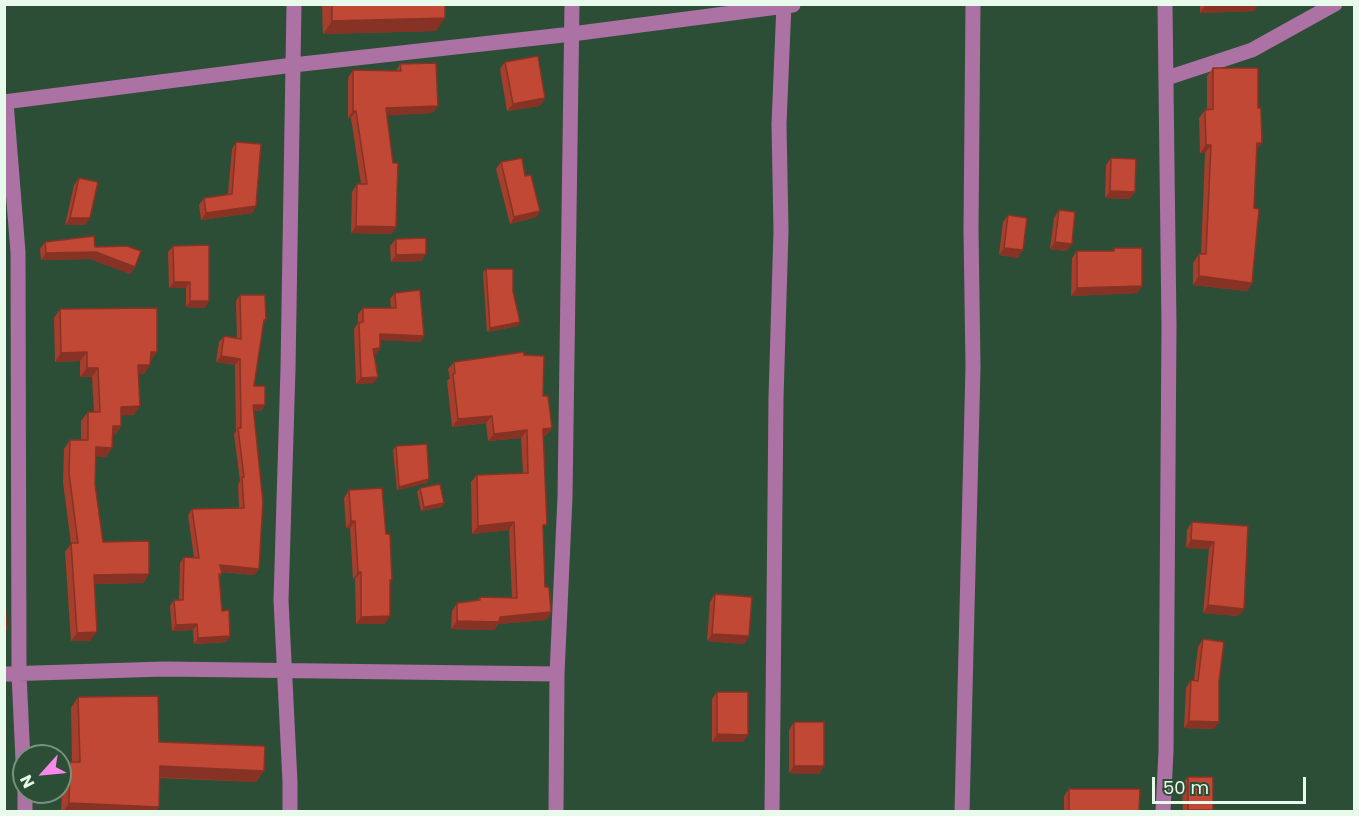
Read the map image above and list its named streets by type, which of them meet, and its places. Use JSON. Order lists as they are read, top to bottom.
{
  "scale_bar": "50 m",
  "north": "bottom left"
}
